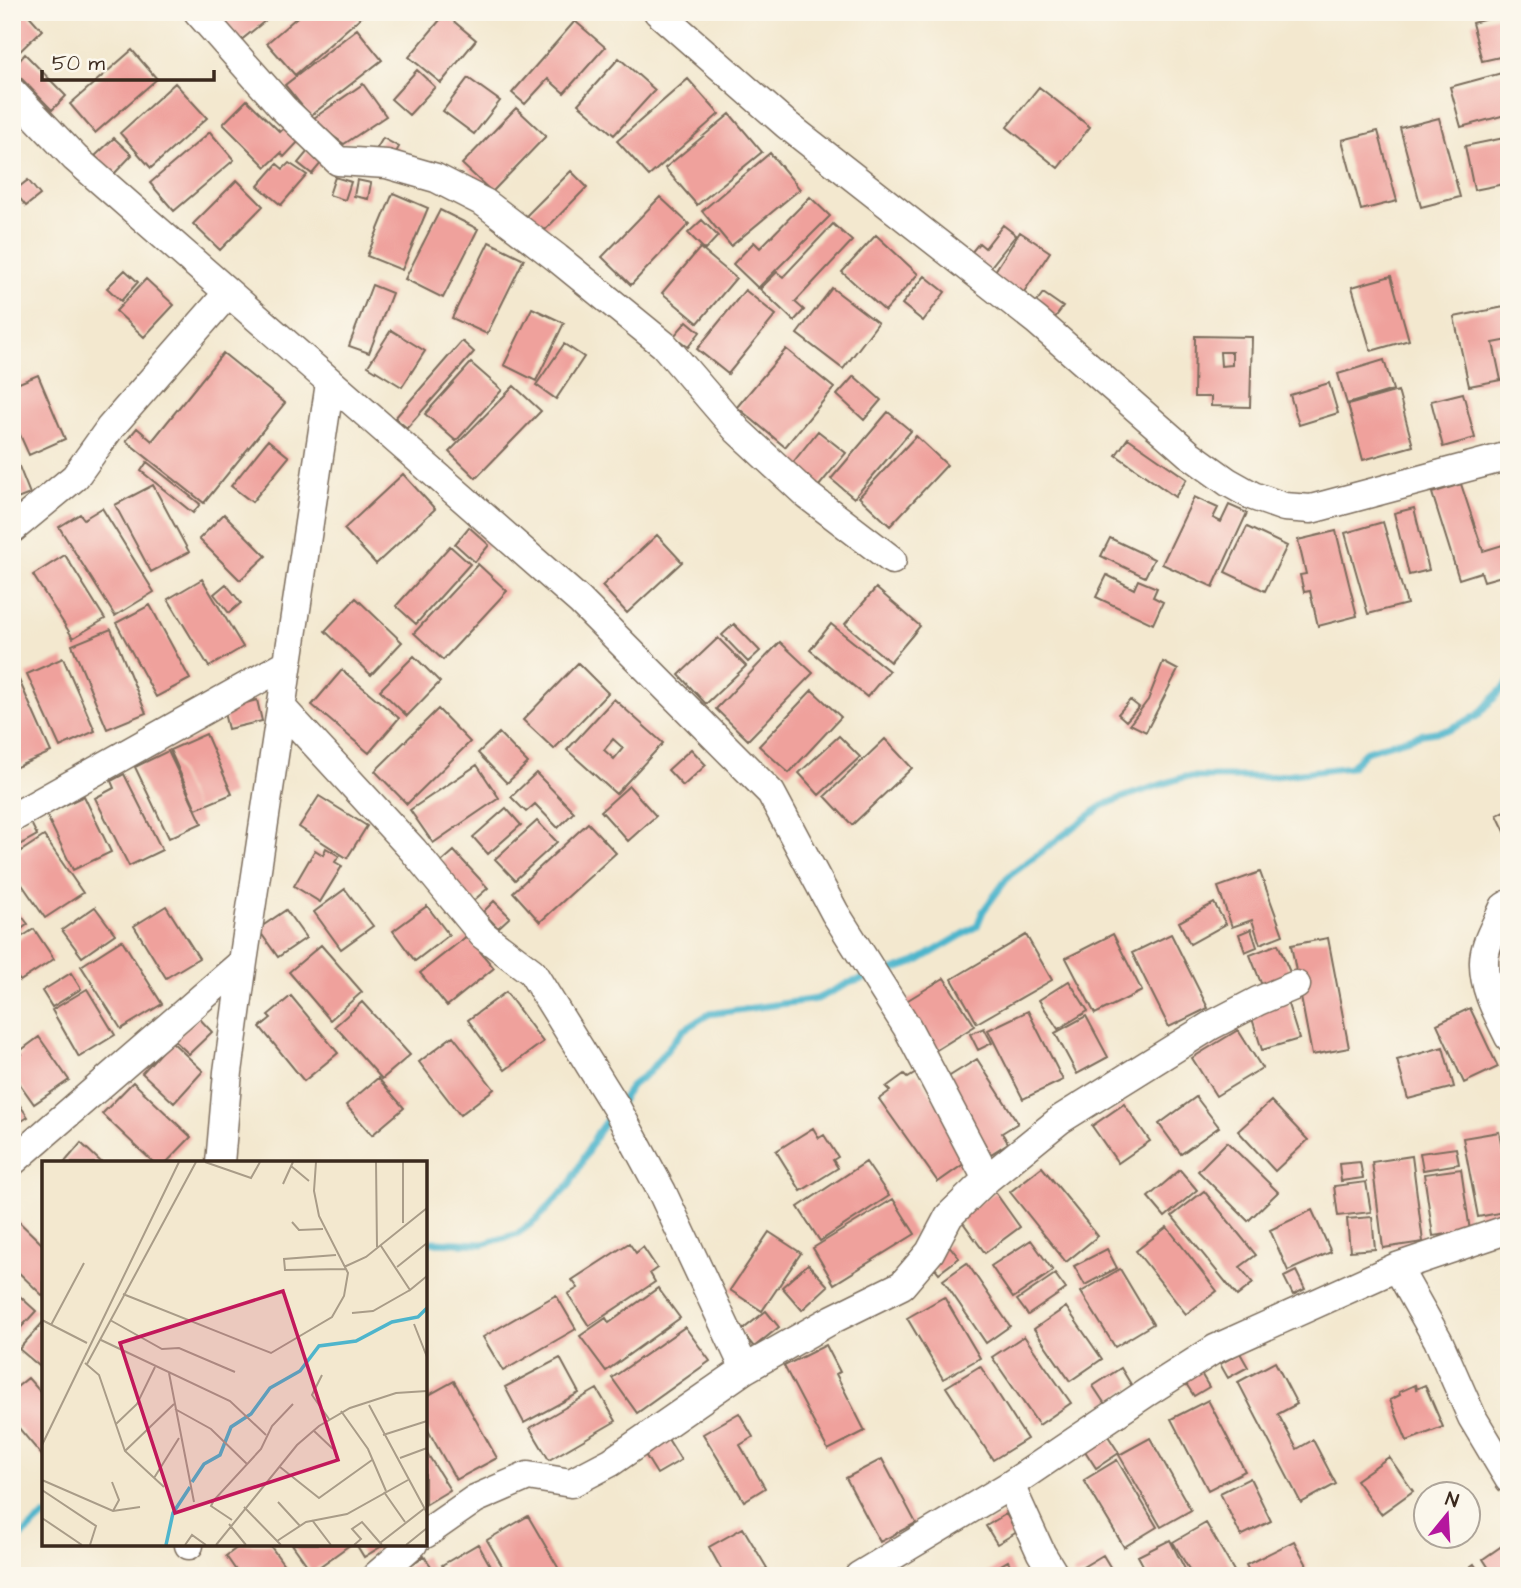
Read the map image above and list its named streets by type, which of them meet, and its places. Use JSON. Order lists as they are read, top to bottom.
{
  "scale_bar": "50 m",
  "north": "top"
}
